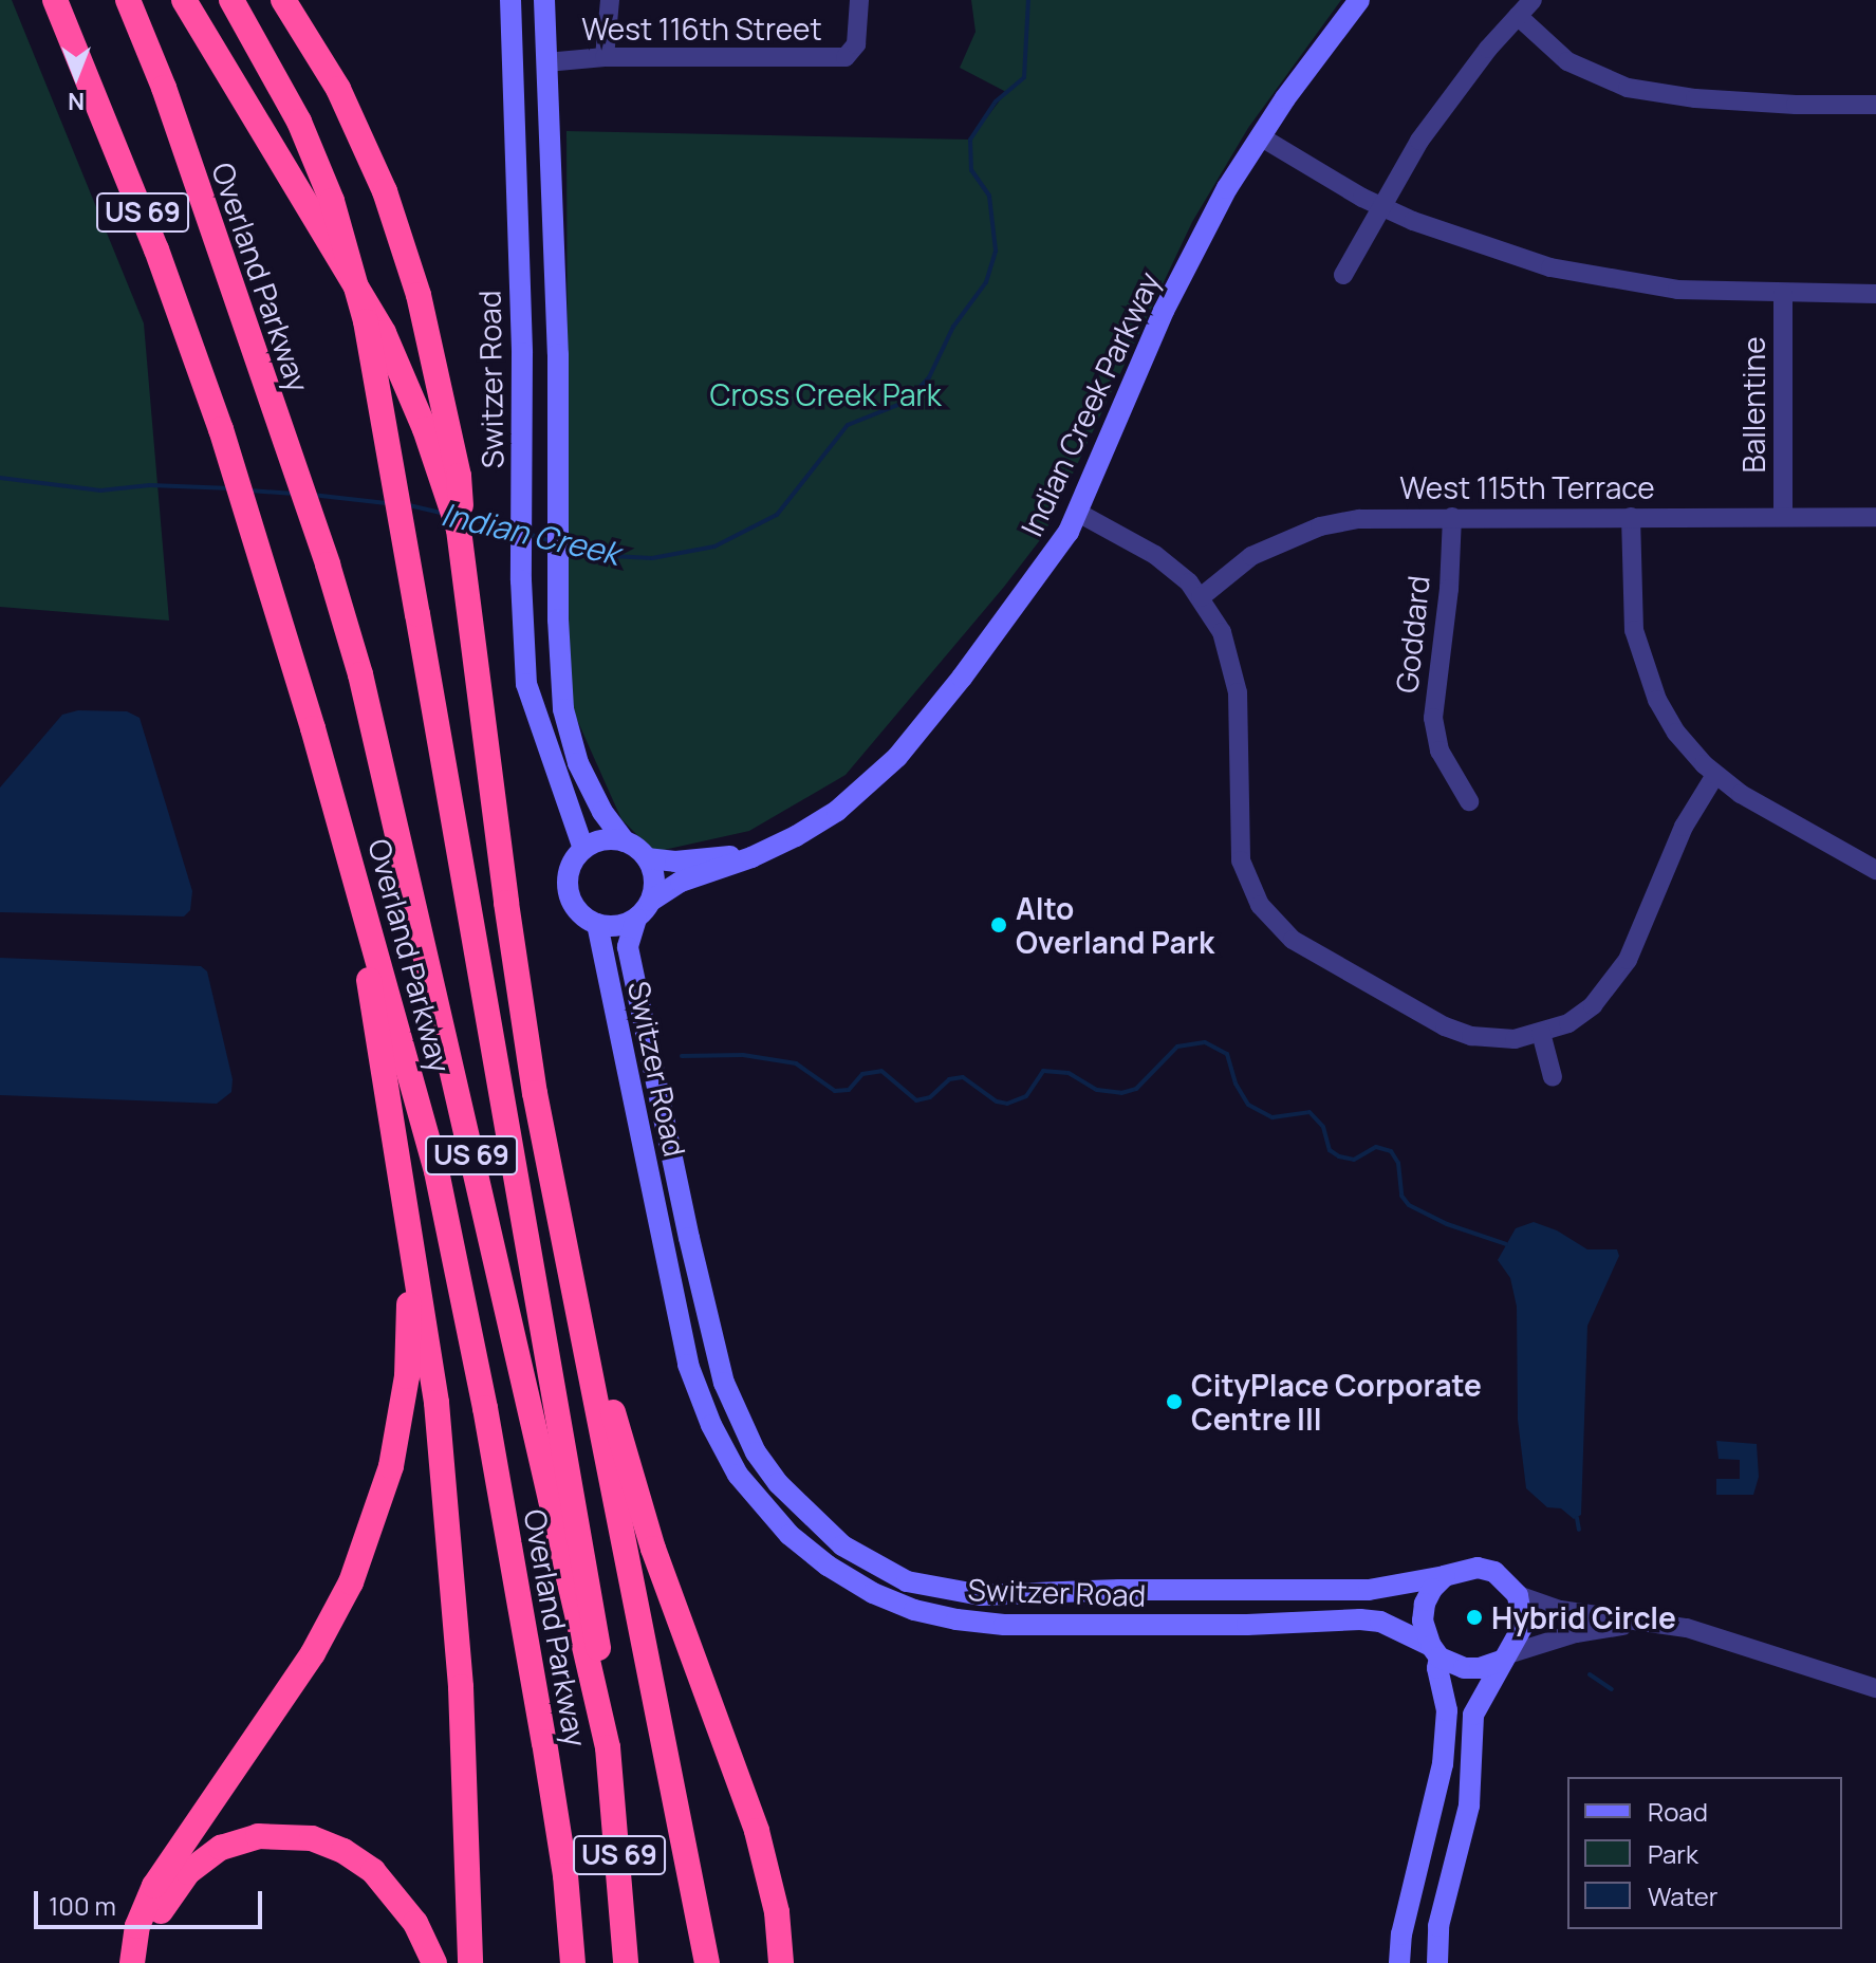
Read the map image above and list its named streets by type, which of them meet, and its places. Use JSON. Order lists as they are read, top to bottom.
{
  "streets": {
    "highway": ["US 69", "Overland Parkway"],
    "main road": ["Switzer Road", "Indian Creek Parkway"],
    "street": [
      "West 116th Street",
      "Ballentine",
      "West 115th Terrace",
      "Goddard"
    ]
  },
  "crossings": [
    ["Switzer Road", "Indian Creek Parkway"],
    ["Ballentine", "West 115th Terrace"],
    ["West 115th Terrace", "Goddard"]
  ],
  "water": ["Indian Creek"],
  "parks": ["Cross Creek Park"],
  "places": ["Alto Overland Park", "CityPlace Corporate Centre III", "Hybrid Circle"],
  "legend": ["Road", "Park", "Water"],
  "scale_bar": "100 m",
  "north": "bottom"
}
